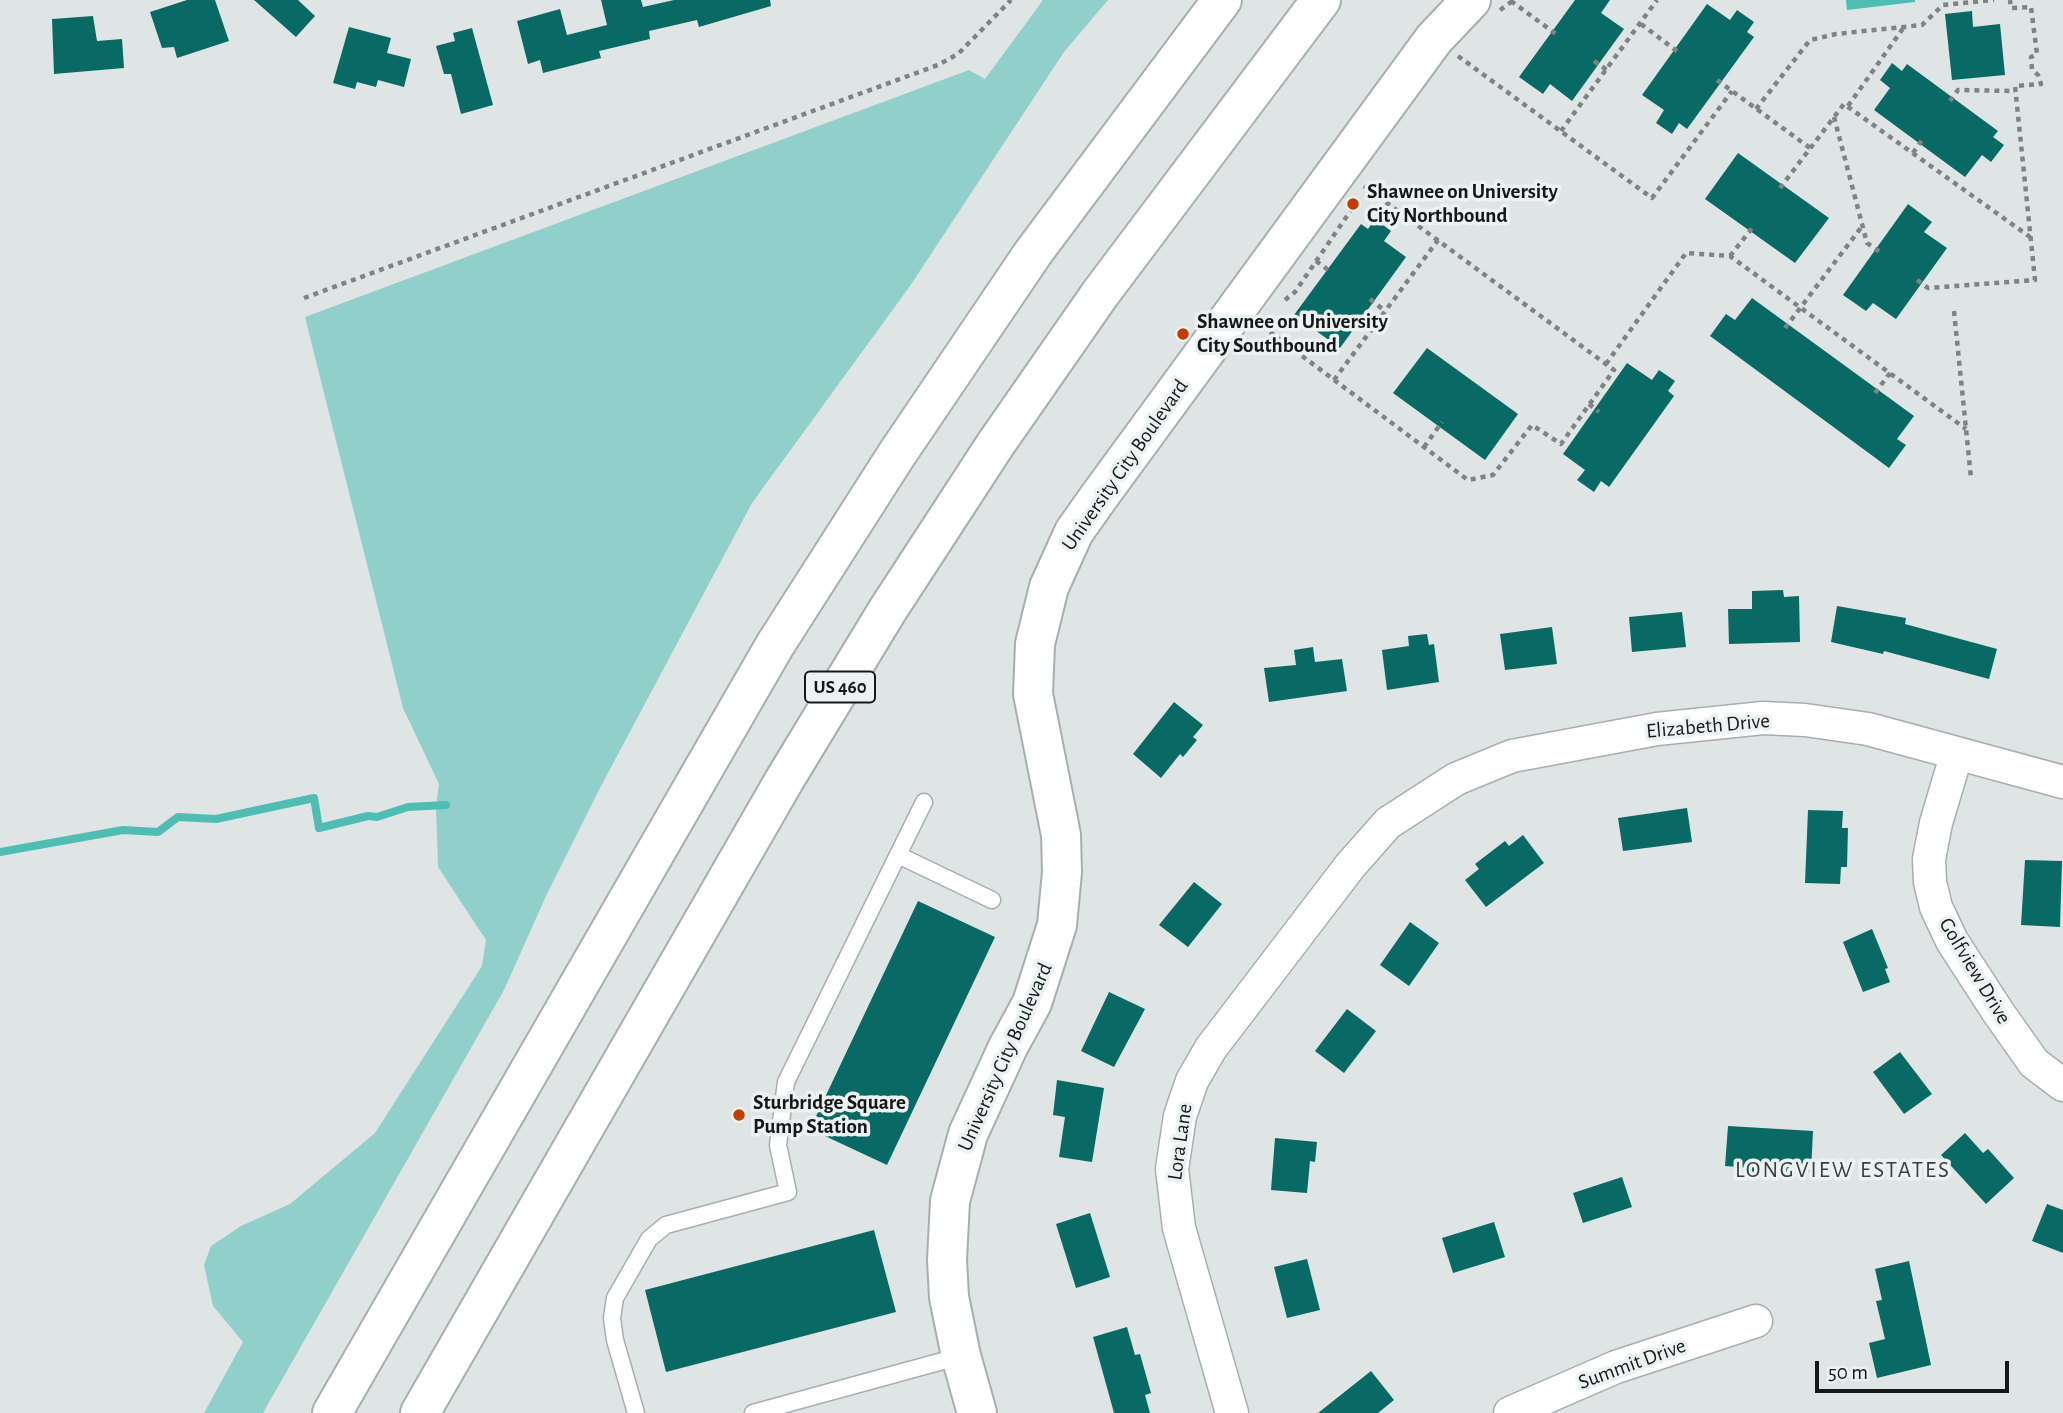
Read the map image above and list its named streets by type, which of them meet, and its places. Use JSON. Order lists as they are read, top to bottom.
{
  "streets": {
    "main road": ["University City Boulevard", "US 460"],
    "street": [
      "Elizabeth Drive",
      "Golfview Drive",
      "Lora Lane",
      "Summit Drive"
    ]
  },
  "crossings": [
    ["Elizabeth Drive", "Golfview Drive"],
    ["Elizabeth Drive", "Lora Lane"]
  ],
  "districts": ["LONGVIEW ESTATES"],
  "places": ["Shawnee on University City Northbound", "Shawnee on University City Southbound", "Sturbridge Square Pump Station"],
  "scale_bar": "50 m"
}
